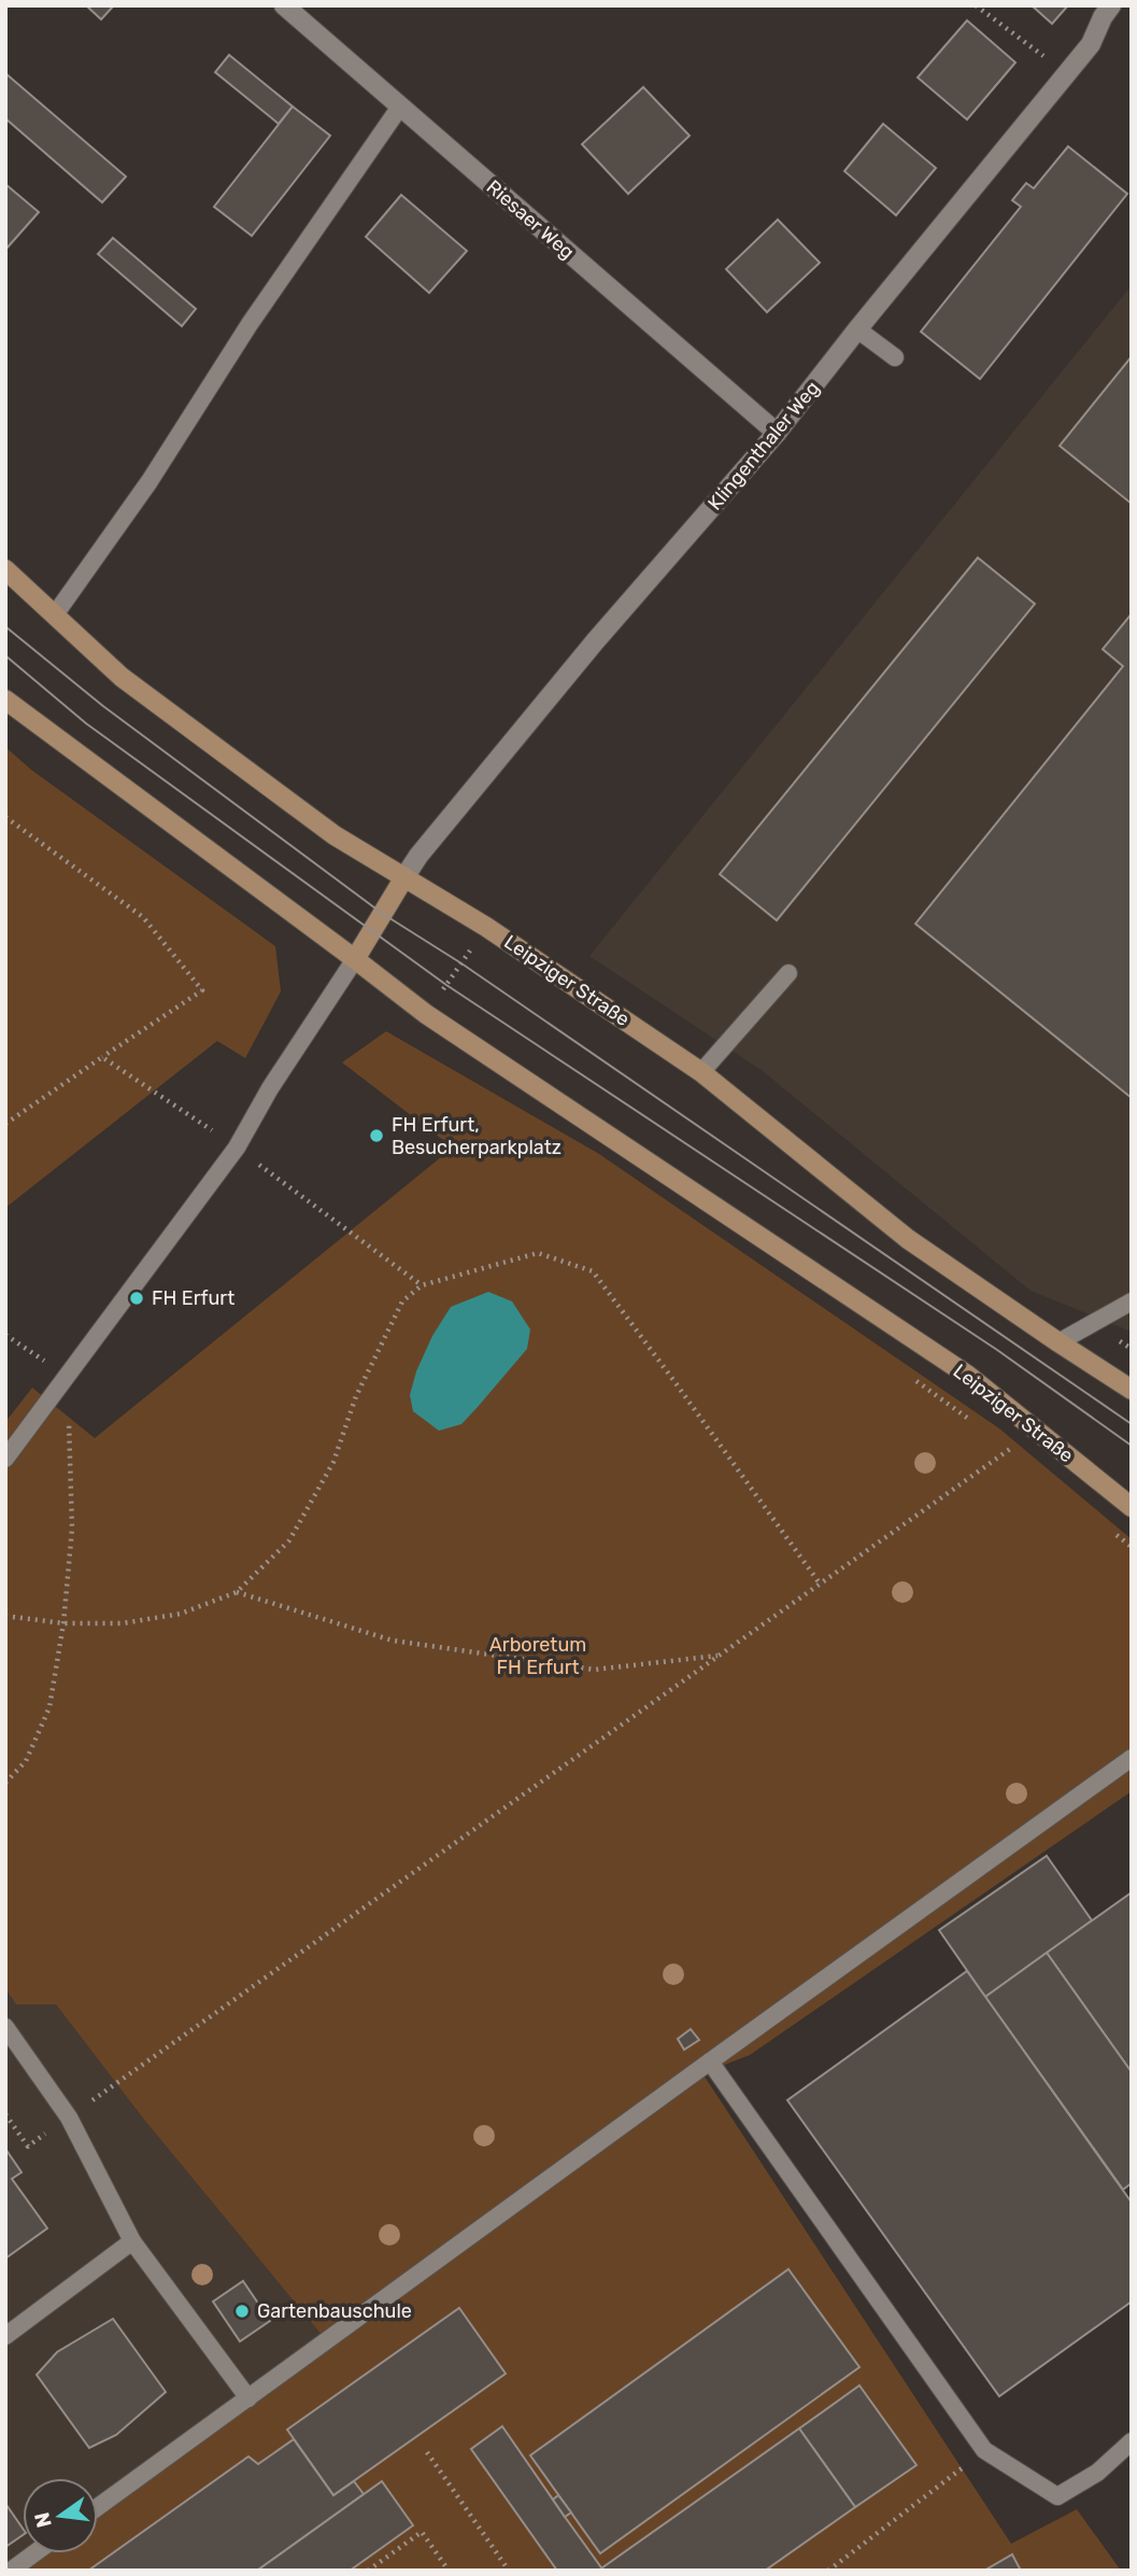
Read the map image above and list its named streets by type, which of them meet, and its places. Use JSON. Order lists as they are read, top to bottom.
{
  "streets": {
    "main road": ["Leipziger Straße"],
    "street": ["Riesaer Weg", "Klingenthaler Weg"]
  },
  "crossings": [
    ["Riesaer Weg", "Klingenthaler Weg"],
    ["Klingenthaler Weg", "Leipziger Straße"]
  ],
  "parks": ["Arboretum FH Erfurt"],
  "places": ["FH Erfurt, Besucherparkplatz", "FH Erfurt", "Gartenbauschule"],
  "north": "left"
}
